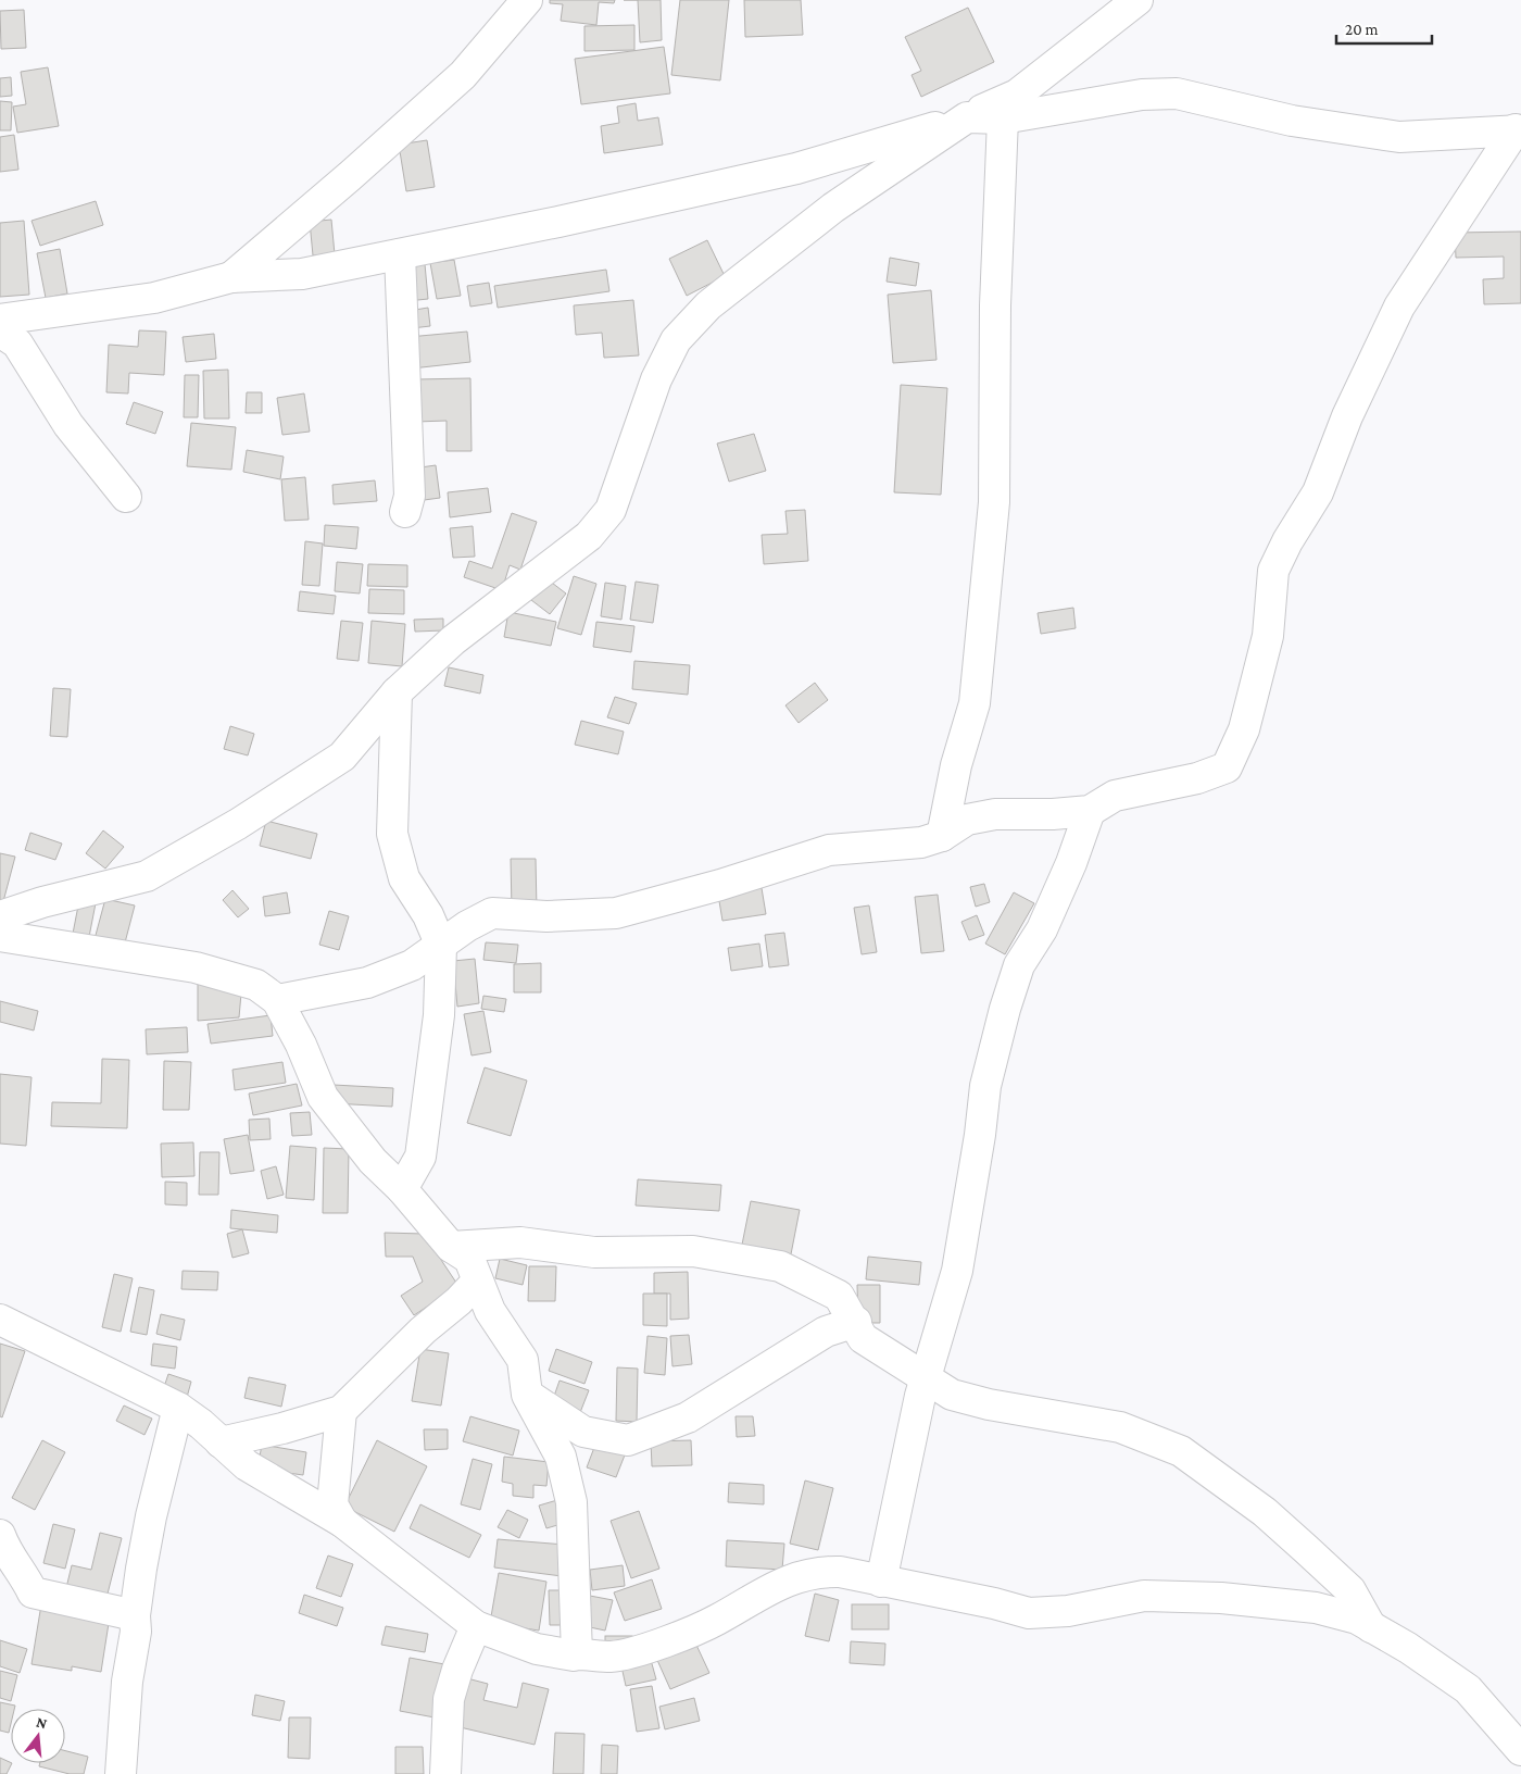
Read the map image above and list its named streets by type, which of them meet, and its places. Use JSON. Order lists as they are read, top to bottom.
{
  "scale_bar": "20 m",
  "north": "top"
}
